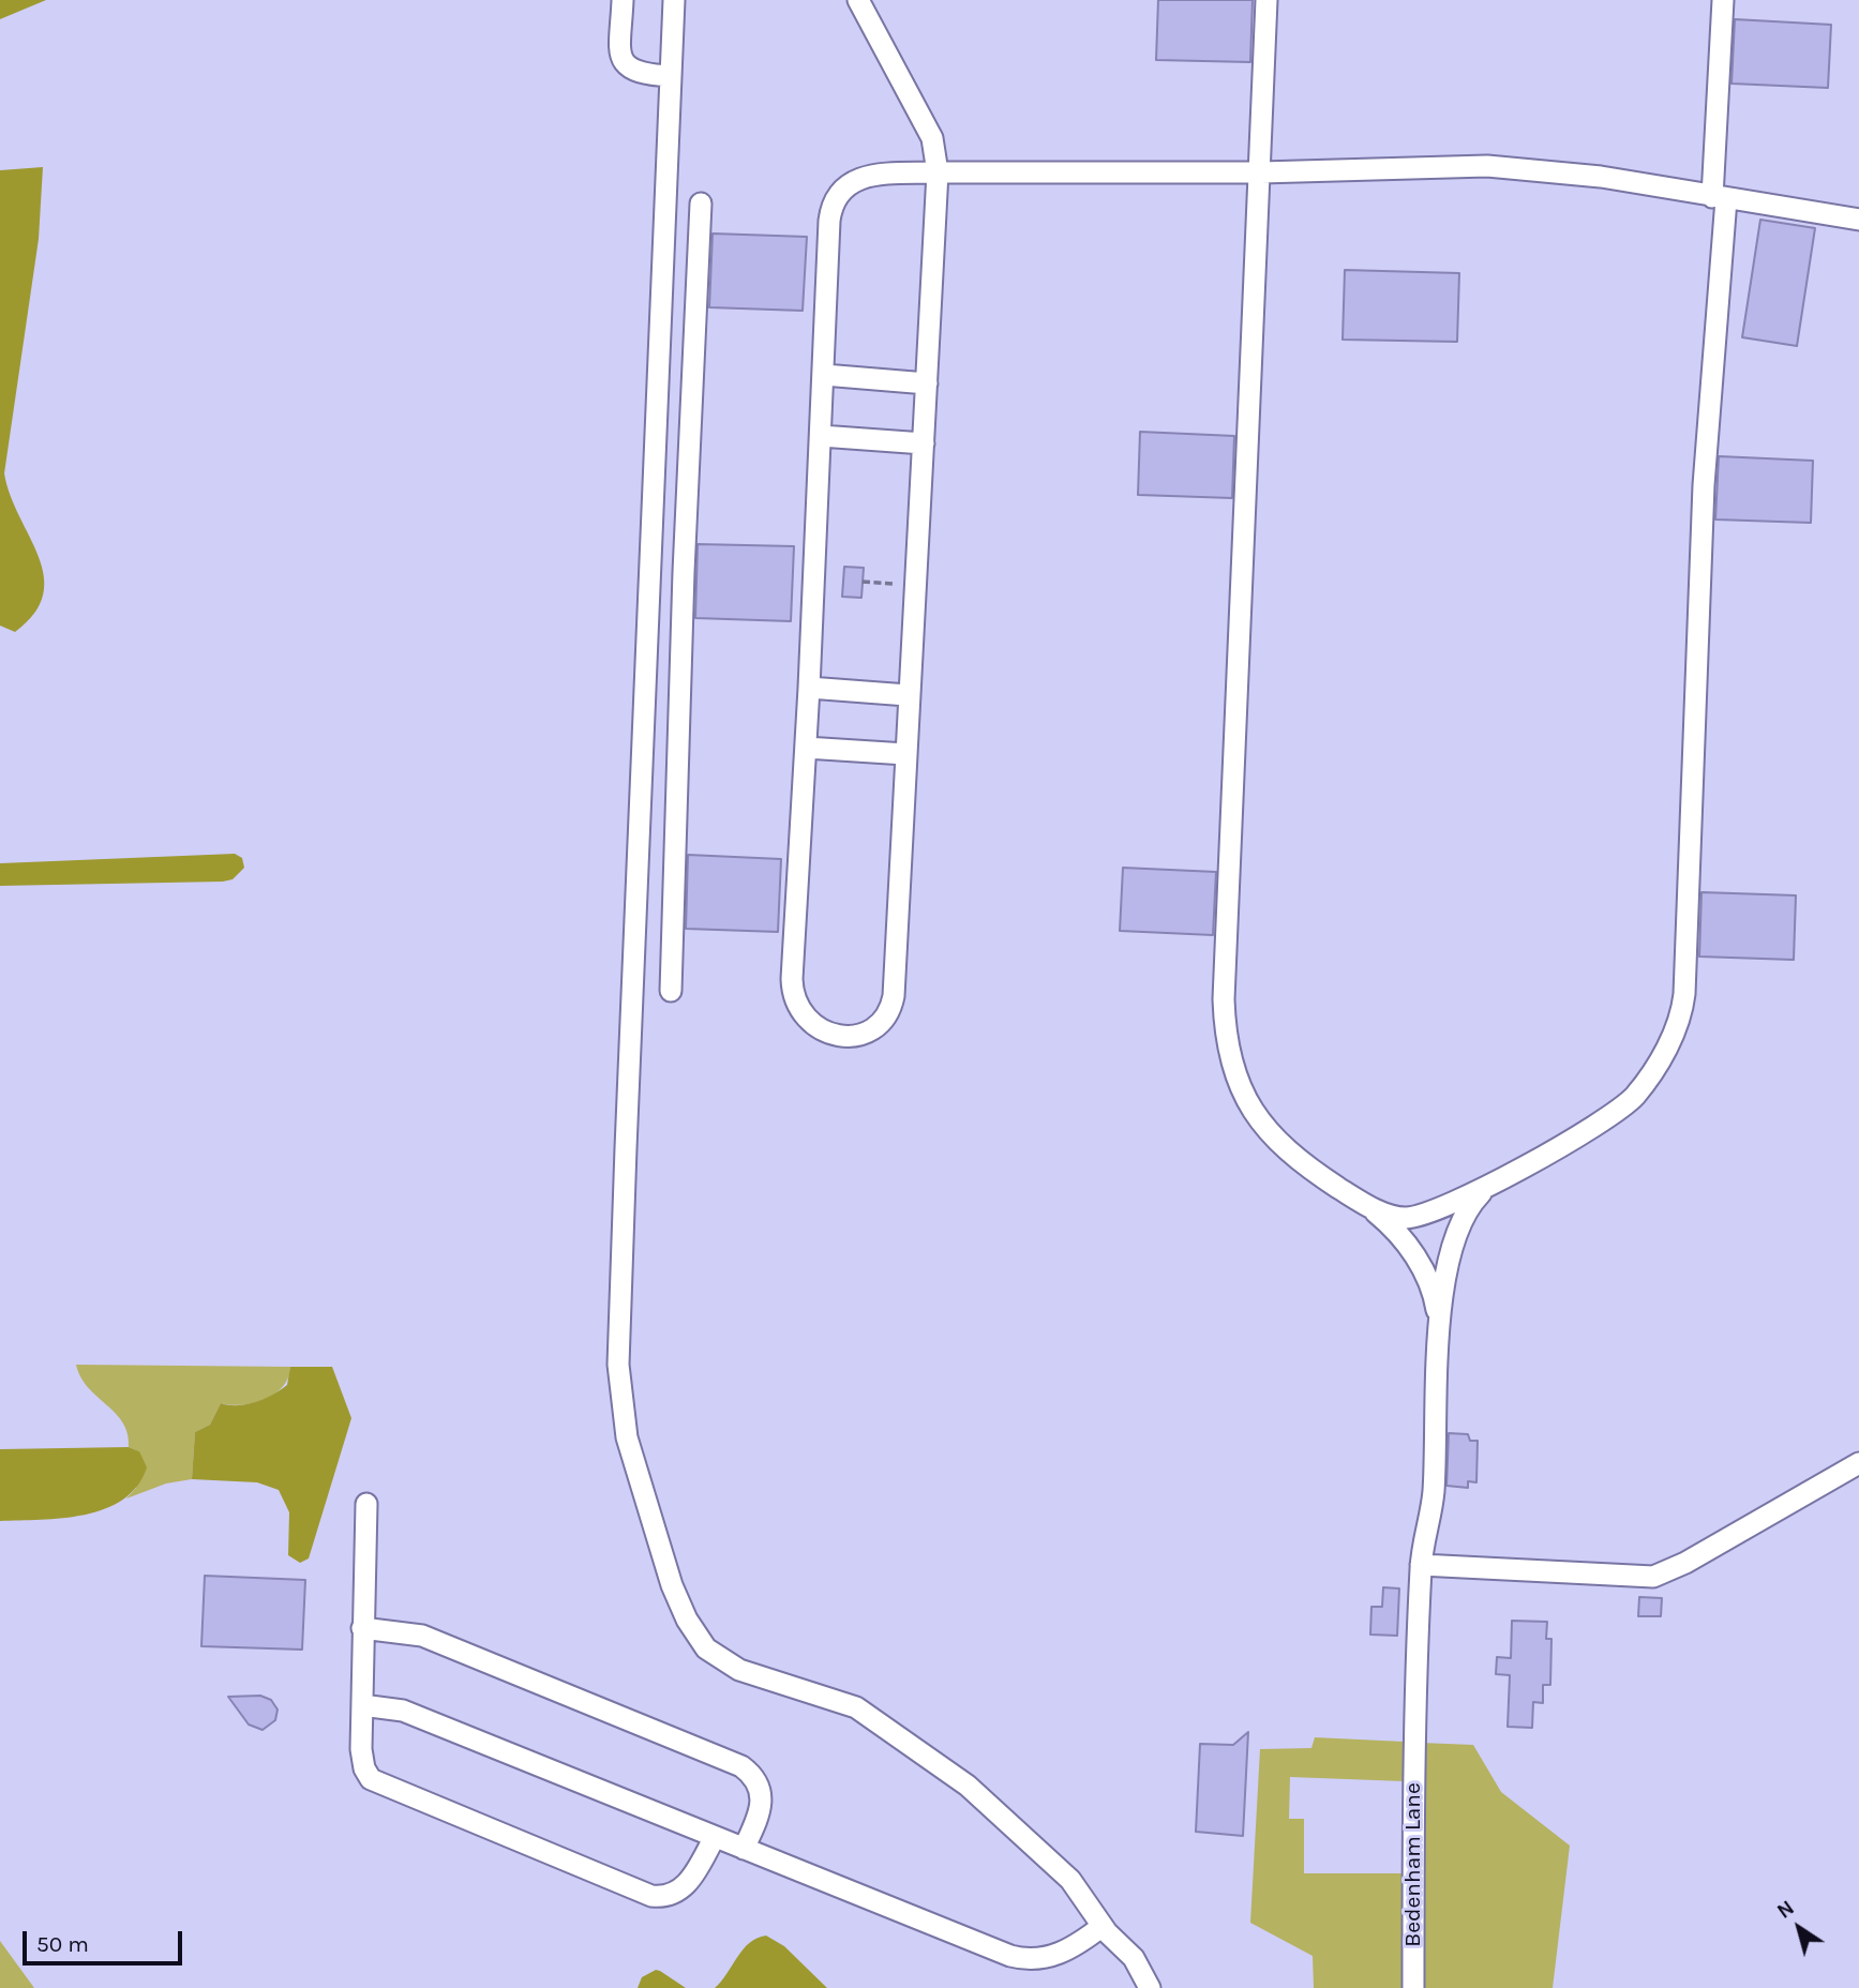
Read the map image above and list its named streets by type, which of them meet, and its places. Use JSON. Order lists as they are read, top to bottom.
{
  "streets": {
    "street": ["Bedenham Lane"]
  },
  "scale_bar": "50 m",
  "north": "top left"
}
